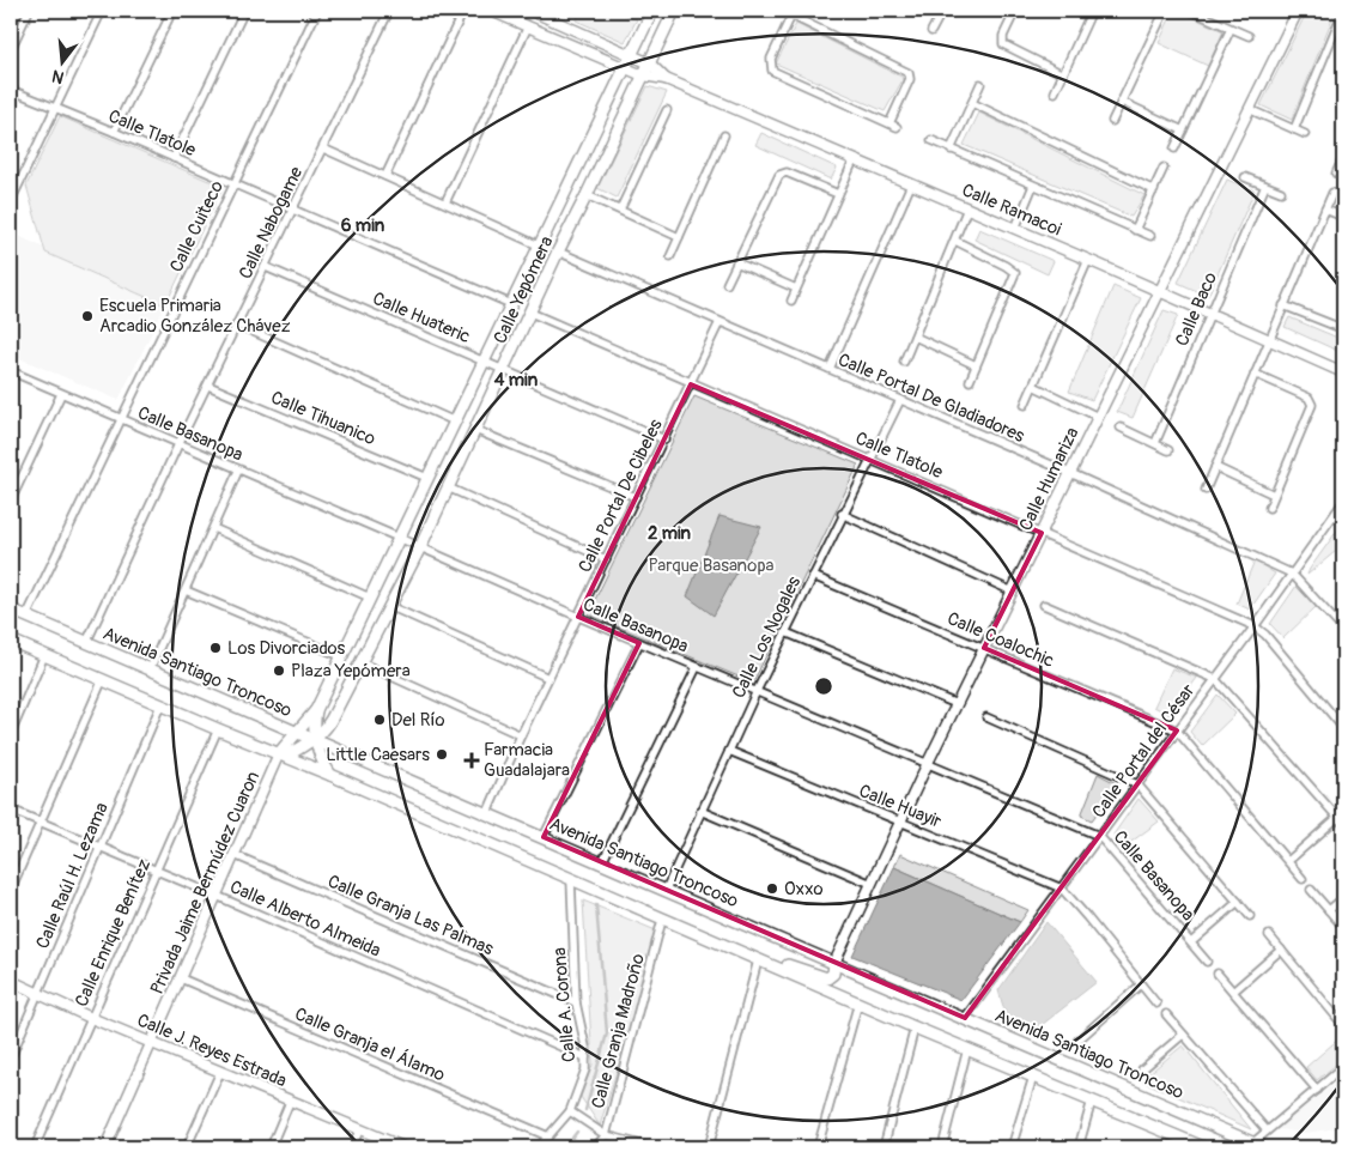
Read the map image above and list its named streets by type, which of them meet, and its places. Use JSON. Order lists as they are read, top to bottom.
{
  "streets": {
    "main road": ["Calle Yepómera", "Avenida Santiago Troncoso"],
    "street": [
      "Calle Tlatole",
      "Calle Ramacoi",
      "Calle Nabogame",
      "Calle Cuiteco",
      "Calle Baco",
      "Calle Huateric",
      "Calle Portal De Gladiadores",
      "Calle Tihuanico",
      "Calle Basanopa",
      "Calle Humariza",
      "Calle Portal De Cibeles",
      "Calle Los Nogales",
      "Calle Coalochic",
      "Calle Portal del César",
      "Calle Huayir",
      "Calle Raúl H. Lezama",
      "Privada Jaime Bermúdez Cuaron",
      "Calle Granja Las Palmas",
      "Calle Alberto Almeida",
      "Calle Enrique Benítez",
      "Calle A. Corona",
      "Calle Granja Madroño",
      "Calle Granja el Álamo",
      "Calle J. Reyes Estrada"
    ]
  },
  "crossings": [
    ["Calle Tlatole", "Calle Nabogame"],
    ["Calle Tlatole", "Calle Cuiteco"],
    ["Calle Tlatole", "Calle Yepómera"],
    ["Calle Tlatole", "Calle Humariza"],
    ["Calle Tlatole", "Calle Portal De Cibeles"],
    ["Calle Tlatole", "Calle Los Nogales"],
    ["Calle Tlatole", "Calle Portal del César"],
    ["Calle Ramacoi", "Calle Yepómera"],
    ["Calle Ramacoi", "Calle Baco"],
    ["Calle Ramacoi", "Calle Humariza"],
    ["Calle Nabogame", "Calle Huateric"],
    ["Calle Nabogame", "Calle Tihuanico"],
    ["Calle Nabogame", "Calle Basanopa"],
    ["Calle Nabogame", "Avenida Santiago Troncoso"],
    ["Calle Cuiteco", "Calle Basanopa"],
    ["Calle Cuiteco", "Avenida Santiago Troncoso"],
    ["Calle Yepómera", "Calle Huateric"],
    ["Calle Yepómera", "Calle Portal De Gladiadores"],
    ["Calle Yepómera", "Calle Tihuanico"],
    ["Calle Yepómera", "Calle Basanopa"],
    ["Calle Yepómera", "Avenida Santiago Troncoso"],
    ["Calle Yepómera", "Privada Jaime Bermúdez Cuaron"],
    ["Calle Huateric", "Calle Portal De Cibeles"],
    ["Calle Portal De Gladiadores", "Calle Humariza"],
    ["Calle Portal De Gladiadores", "Calle Portal De Cibeles"],
    ["Calle Portal De Gladiadores", "Calle Los Nogales"],
    ["Calle Portal De Gladiadores", "Calle Portal del César"],
    ["Calle Basanopa", "Calle Humariza"],
    ["Calle Basanopa", "Calle Portal De Cibeles"],
    ["Calle Basanopa", "Calle Los Nogales"],
    ["Calle Basanopa", "Calle Portal del César"],
    ["Calle Humariza", "Calle Coalochic"],
    ["Calle Humariza", "Avenida Santiago Troncoso"],
    ["Calle Humariza", "Calle Huayir"],
    ["Calle Portal De Cibeles", "Avenida Santiago Troncoso"],
    ["Calle Los Nogales", "Calle Coalochic"],
    ["Calle Los Nogales", "Avenida Santiago Troncoso"],
    ["Calle Los Nogales", "Calle Huayir"],
    ["Calle Coalochic", "Calle Portal del César"],
    ["Avenida Santiago Troncoso", "Calle Portal del César"],
    ["Calle Portal del César", "Calle Huayir"],
    ["Calle Raúl H. Lezama", "Calle Alberto Almeida"],
    ["Calle Raúl H. Lezama", "Calle J. Reyes Estrada"],
    ["Privada Jaime Bermúdez Cuaron", "Calle Granja Las Palmas"],
    ["Privada Jaime Bermúdez Cuaron", "Calle Alberto Almeida"],
    ["Privada Jaime Bermúdez Cuaron", "Calle Granja el Álamo"],
    ["Privada Jaime Bermúdez Cuaron", "Calle J. Reyes Estrada"],
    ["Calle Granja Las Palmas", "Calle A. Corona"],
    ["Calle Alberto Almeida", "Calle Enrique Benítez"],
    ["Calle Alberto Almeida", "Calle A. Corona"],
    ["Calle Enrique Benítez", "Calle J. Reyes Estrada"],
    ["Calle A. Corona", "Calle Granja el Álamo"]
  ],
  "parks": ["Parque Basanopa"],
  "places": {
    "other": [
      "Escuela Primaria Arcadio González Chávez",
      "Los Divorciados",
      "Plaza Yepómera",
      "Del Río",
      "Little Caesars",
      "Oxxo"
    ],
    "health": ["Farmacia Guadalajara"]
  },
  "north": "bottom",
  "rings": ["6 min", "4 min", "2 min"]
}
